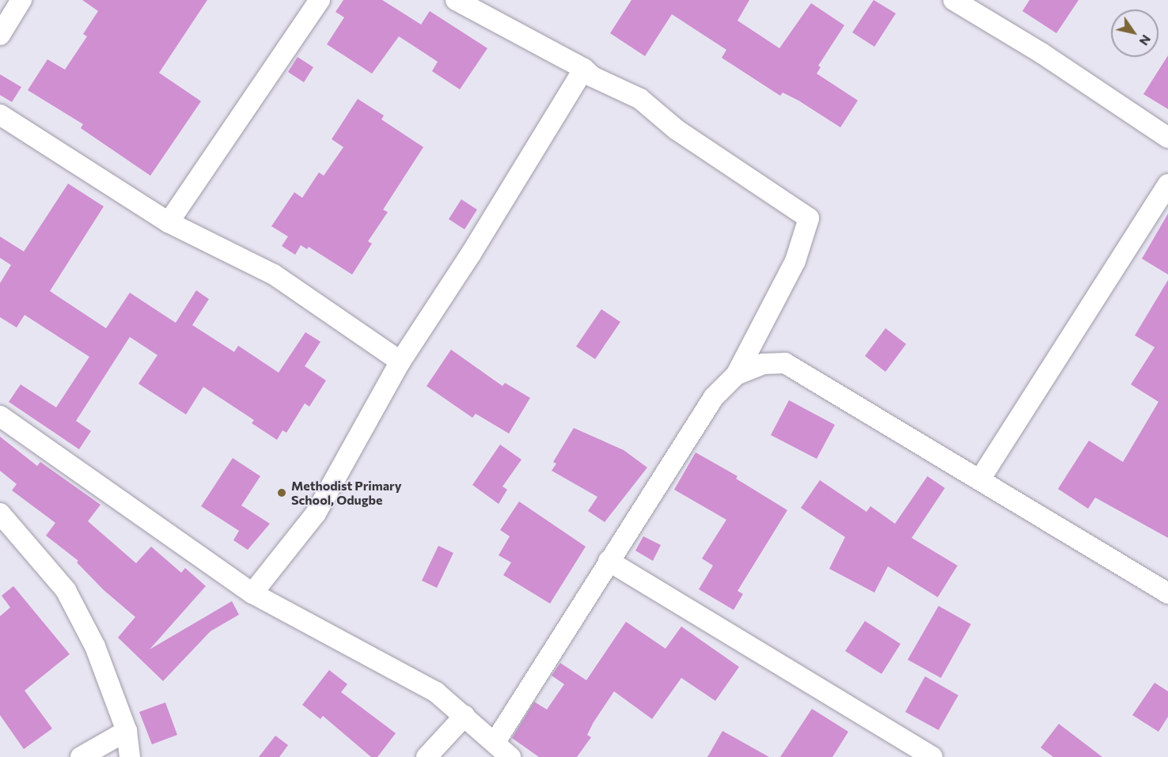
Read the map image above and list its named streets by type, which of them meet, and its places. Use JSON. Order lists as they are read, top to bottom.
{
  "places": ["Methodist Primary School, Odugbe"],
  "north": "bottom right"
}
